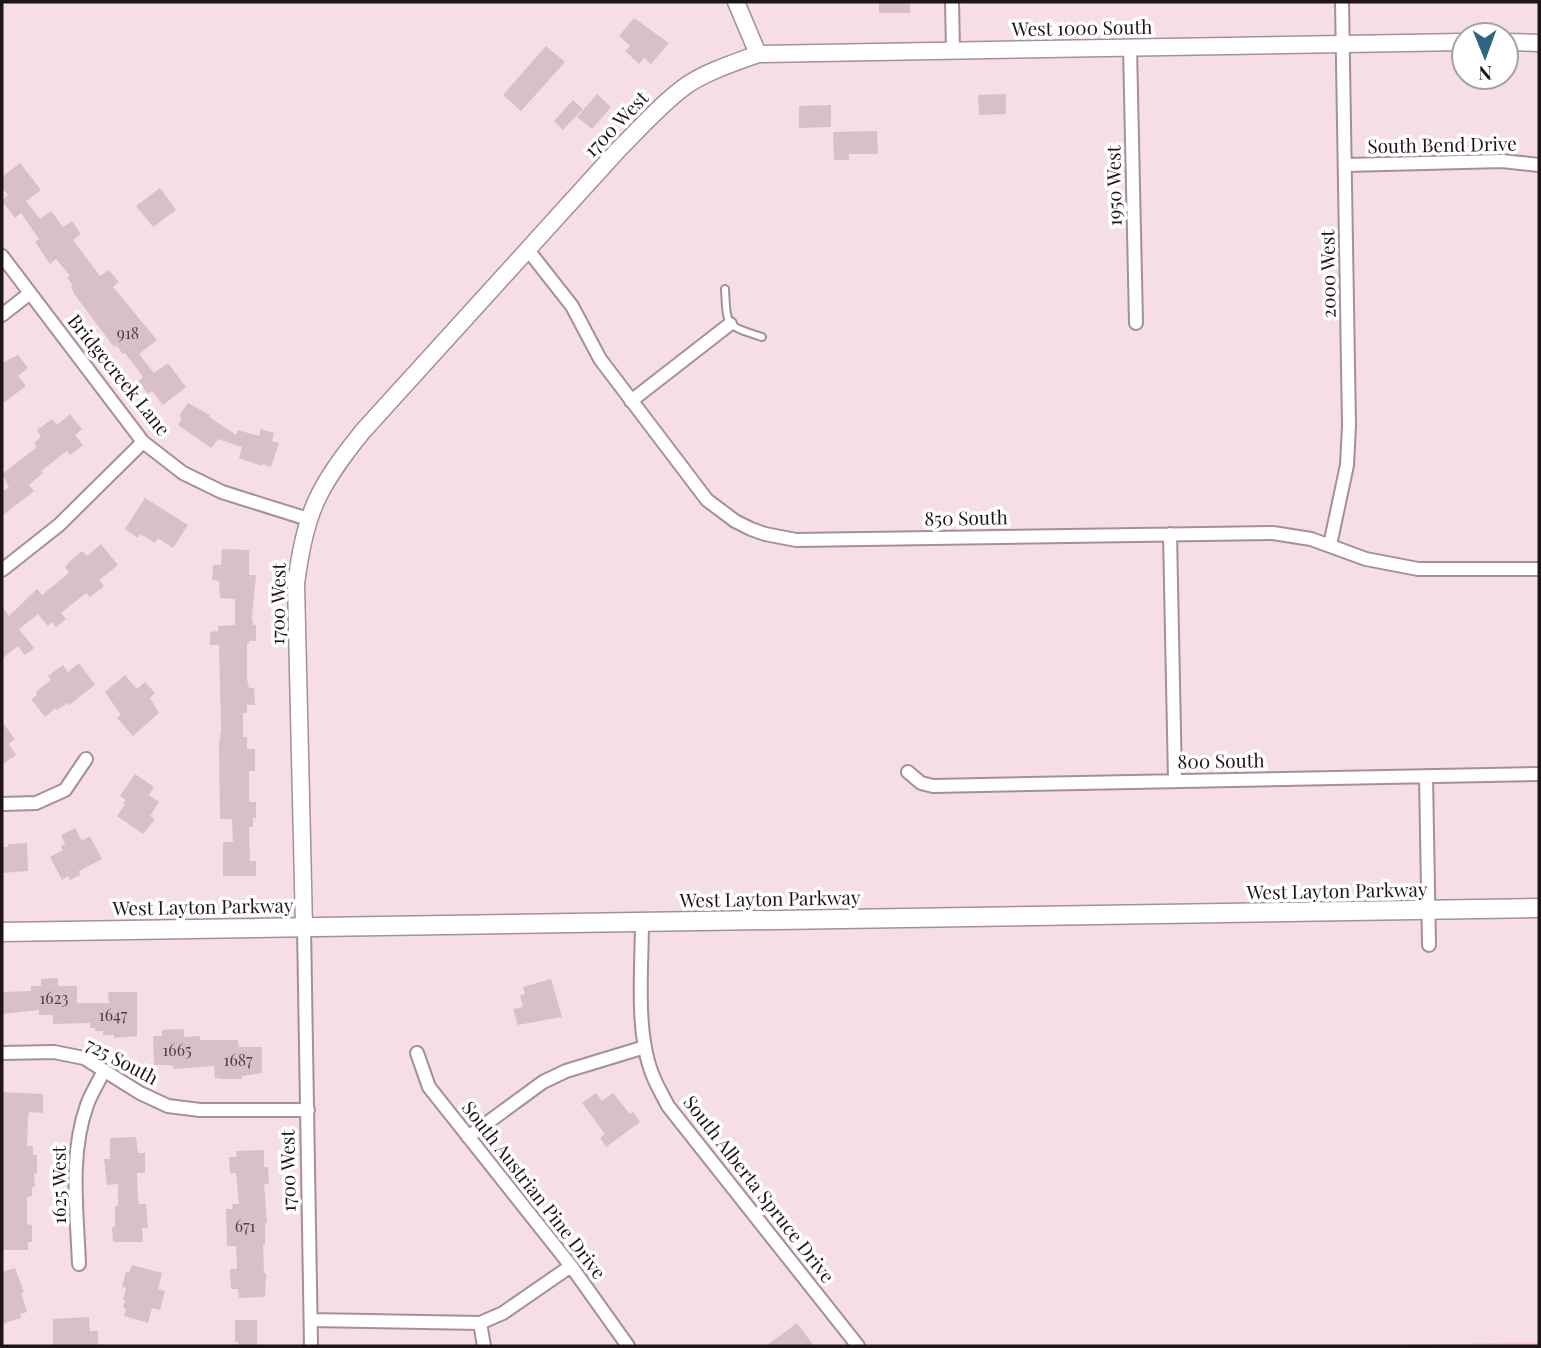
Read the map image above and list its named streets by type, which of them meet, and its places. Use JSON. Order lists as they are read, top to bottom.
{
  "streets": {
    "main road": ["West Layton Parkway"],
    "street": [
      "West 1000 South",
      "1700 West",
      "South Bend Drive",
      "1950 West",
      "2000 West",
      "Bridgecreek Lane",
      "850 South",
      "800 South",
      "725 South",
      "1625 West",
      "South Alberta Spruce Drive",
      "South Austrian Pine Drive"
    ]
  },
  "crossings": [
    ["West 1000 South", "1700 West"],
    ["West 1000 South", "1950 West"],
    ["West 1000 South", "2000 West"],
    ["1700 West", "Bridgecreek Lane"],
    ["1700 West", "850 South"],
    ["1700 West", "West Layton Parkway"],
    ["1700 West", "725 South"],
    ["South Bend Drive", "2000 West"],
    ["2000 West", "850 South"],
    ["West Layton Parkway", "South Alberta Spruce Drive"],
    ["725 South", "1625 West"]
  ],
  "house_numbers": [
    "918",
    "1623",
    "1647",
    "1665",
    "1687",
    "671"
  ],
  "north": "bottom"
}
